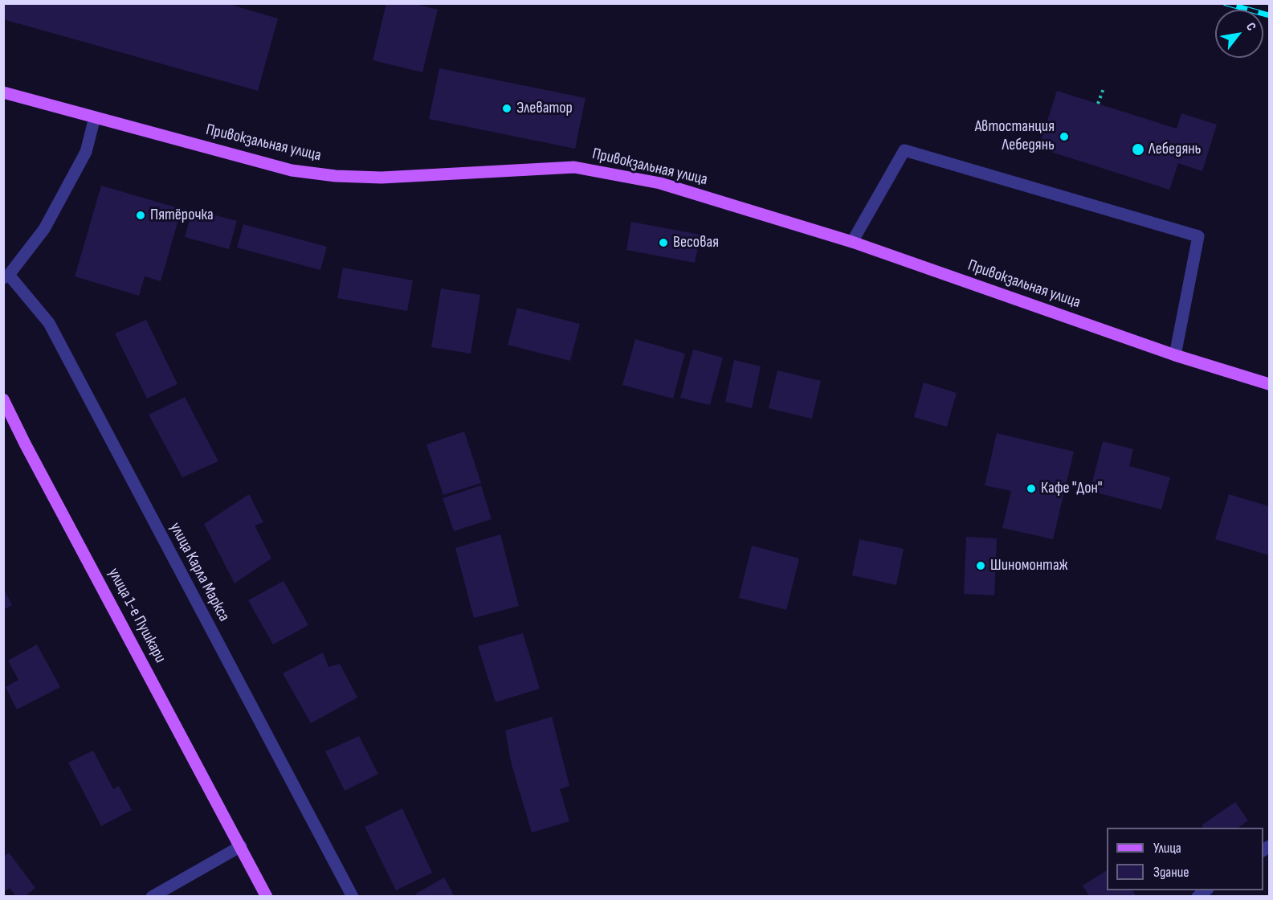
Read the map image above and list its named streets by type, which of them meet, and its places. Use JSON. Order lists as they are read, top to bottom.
{
  "streets": {
    "main road": ["Привокзальная улица", "улица 1-е Пушкари"],
    "street": ["улица Карла Маркса"]
  },
  "places": [
    "Элеватор",
    "Автостанция Лебедянь",
    "Лебедянь",
    "Пятёрочка",
    "Весовая",
    "Кафе \"Дон\"",
    "Шиномонтаж"
  ],
  "legend": ["Улица", "Здание"],
  "north": "top right"
}
